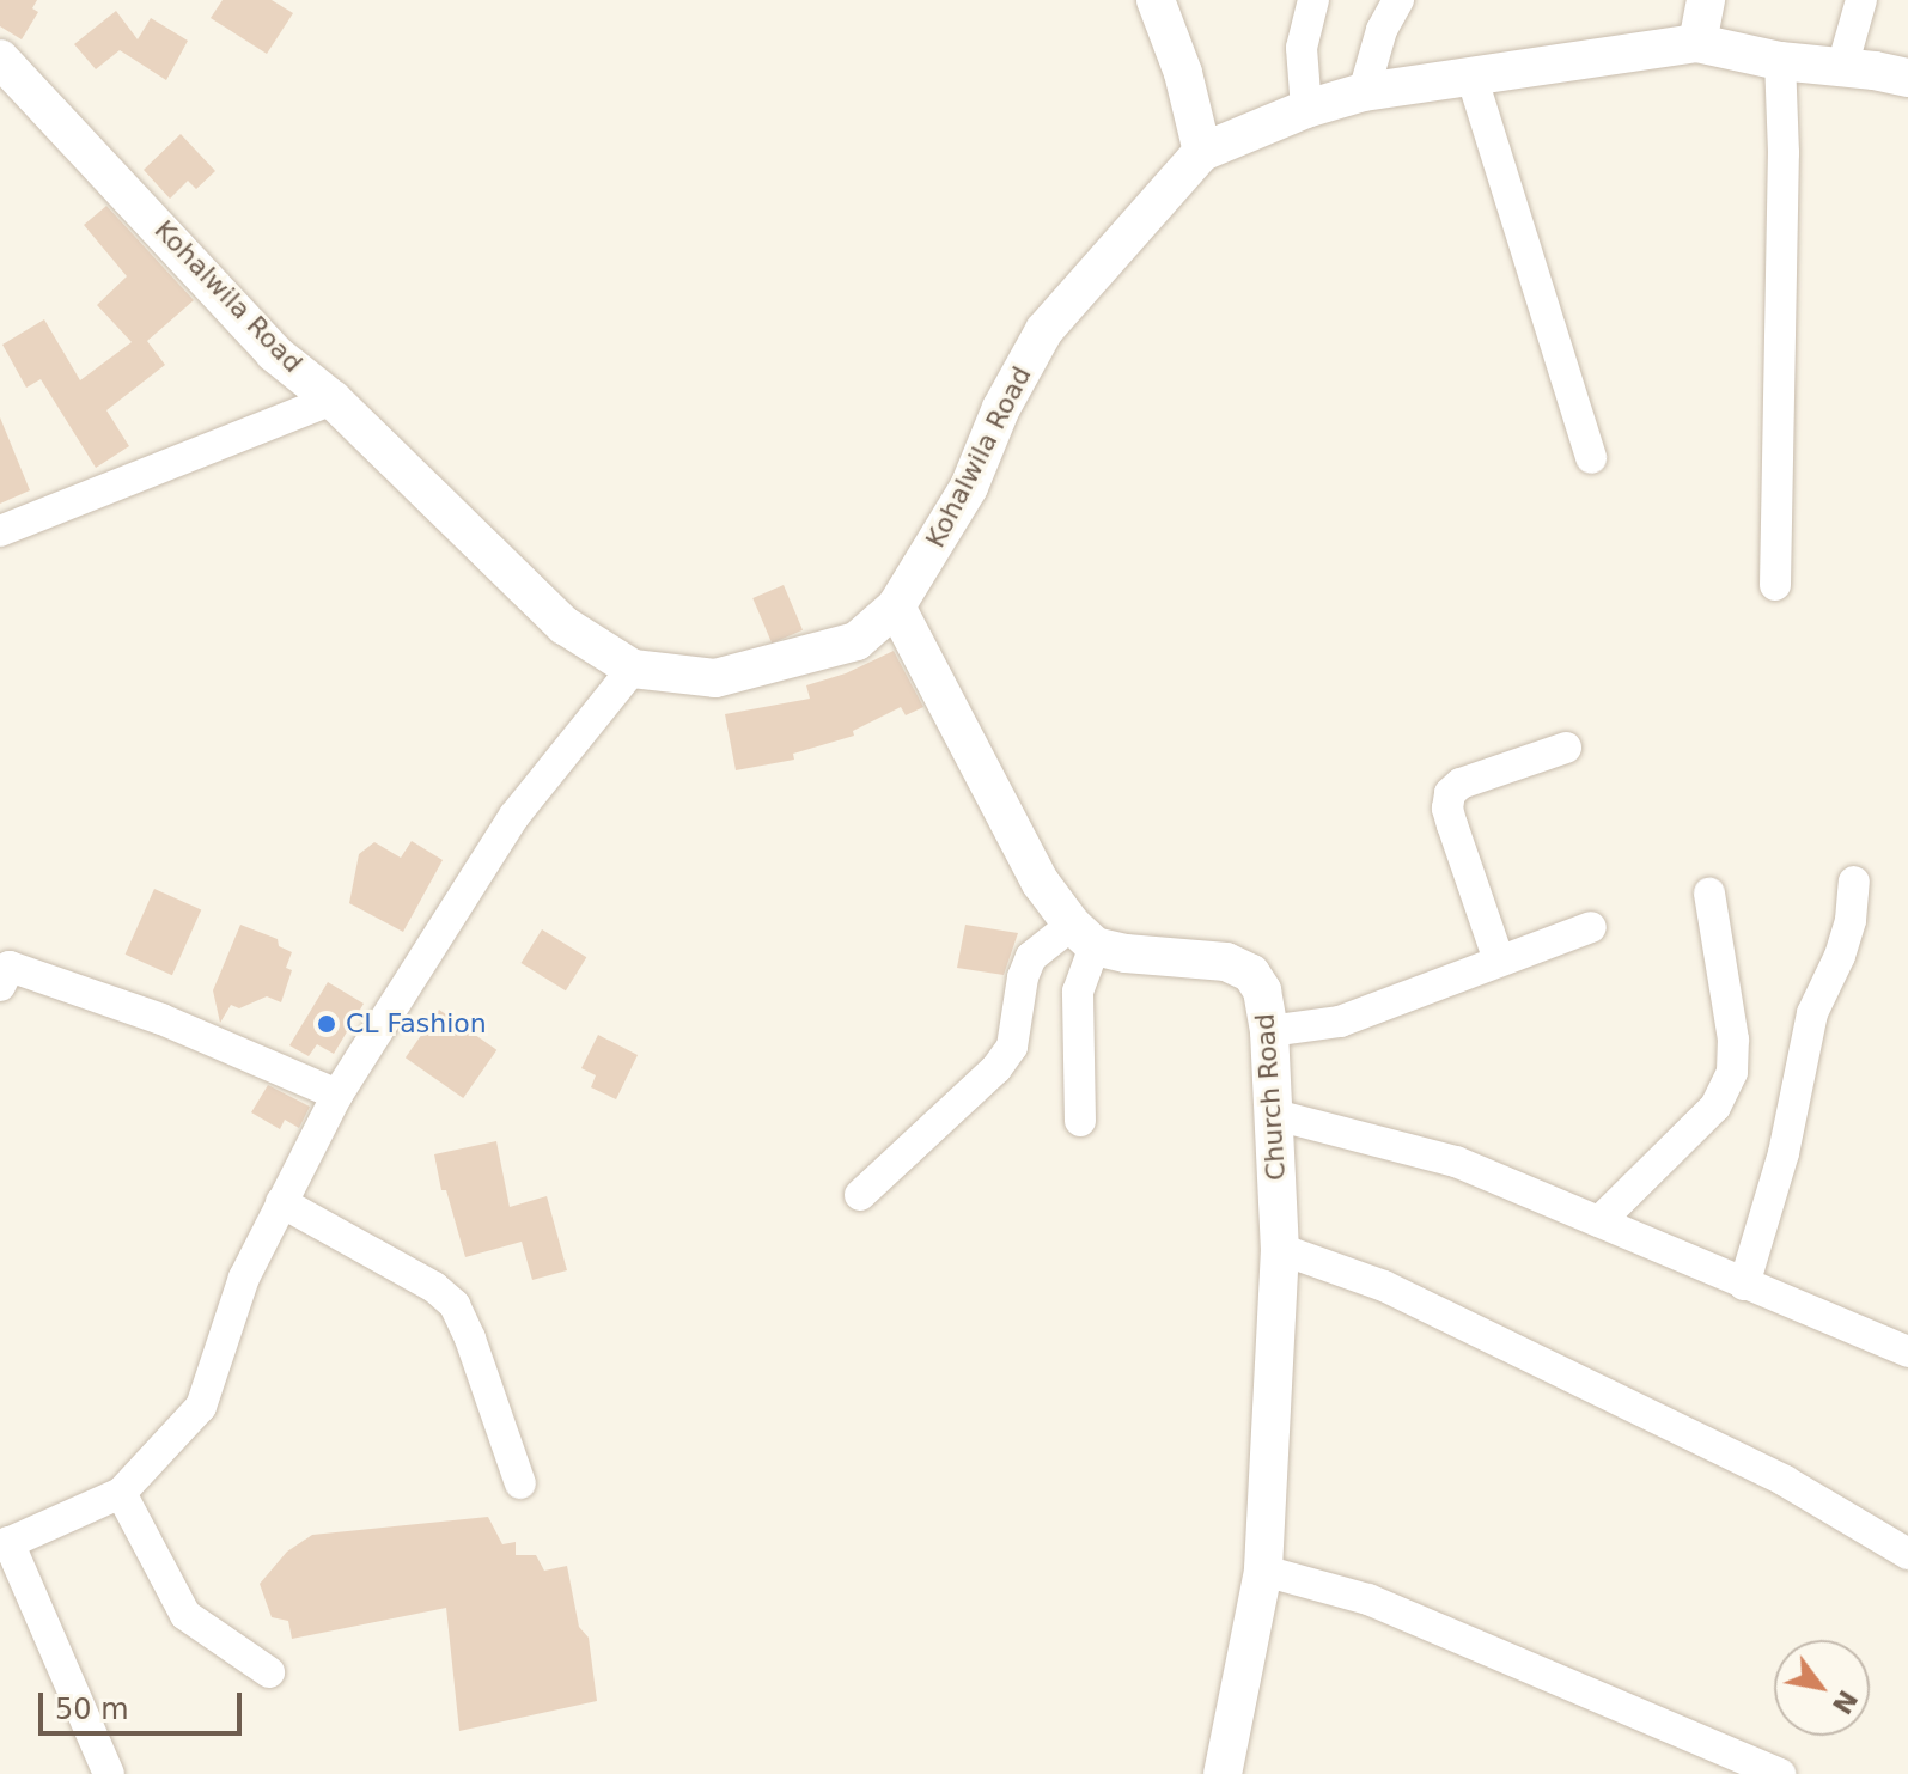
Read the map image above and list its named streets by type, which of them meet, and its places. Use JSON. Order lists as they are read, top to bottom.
{
  "streets": {
    "street": ["Kohalwila Road", "Church Road"]
  },
  "places": ["CL Fashion"],
  "scale_bar": "50 m",
  "north": "bottom right"
}
